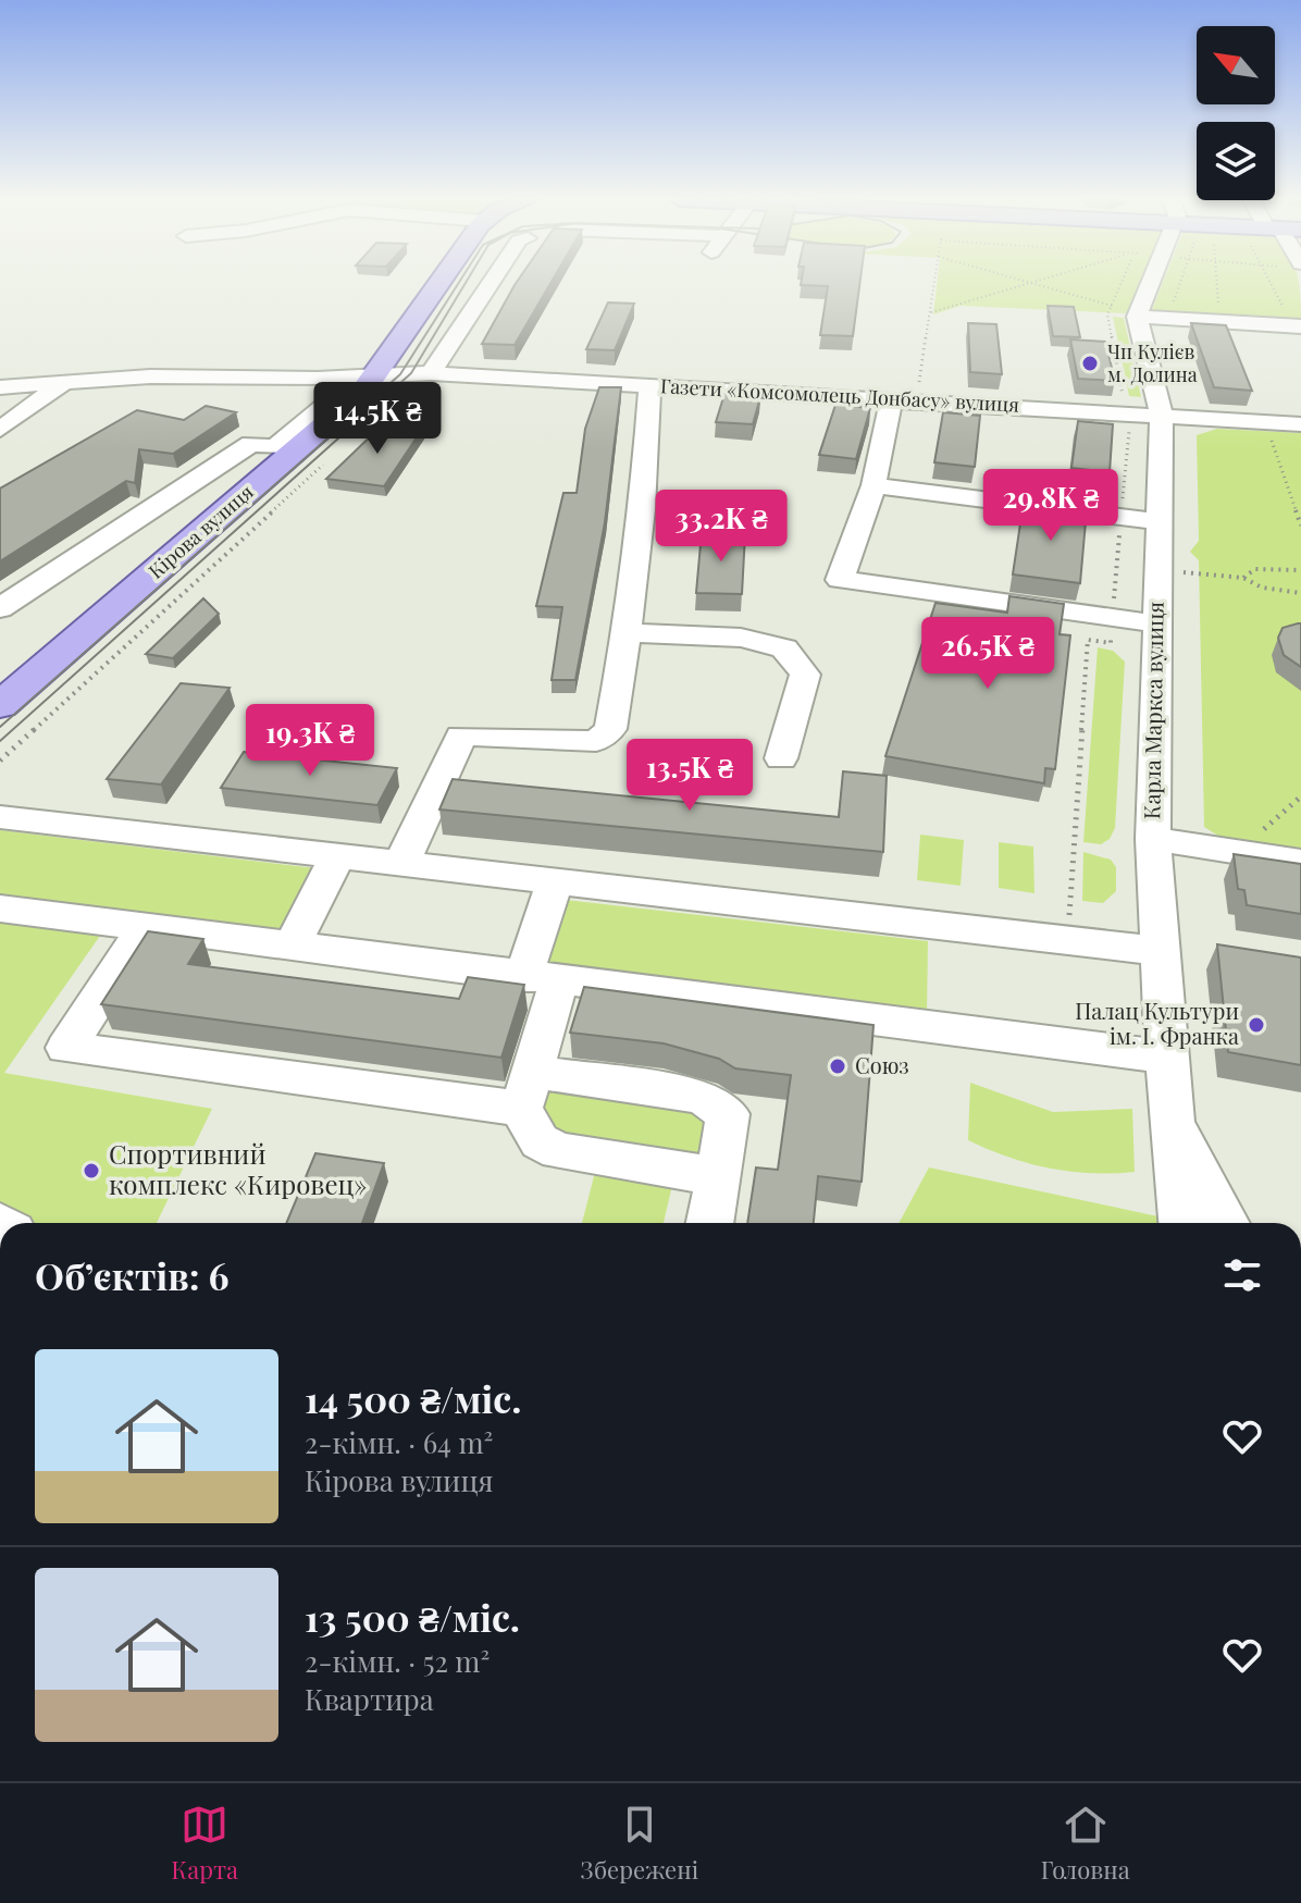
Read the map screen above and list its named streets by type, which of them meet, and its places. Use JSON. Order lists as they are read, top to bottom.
{
  "streets": {
    "main road": ["Кірова вулиця"],
    "street": ["Газети «Комсомолець Донбасу» вулиця", "Карла Маркса вулиця"]
  },
  "crossings": [
    ["Газети «Комсомолець Донбасу» вулиця", "Кірова вулиця"],
    ["Газети «Комсомолець Донбасу» вулиця", "Карла Маркса вулиця"]
  ],
  "places": [
    "Чп Кулієв м. Долина",
    "Палац Культури ім. І. Франка",
    "Союз",
    "Cпортивний комплекс «Кировец»"
  ],
  "north": "top left",
  "page": {
    "price": [
      "14.5K ₴",
      "29.8K ₴",
      "33.2K ₴",
      "26.5K ₴",
      "19.3K ₴",
      "13.5K ₴"
    ],
    "heading": "Об’єктів: 6",
    "list": [
      {
        "name": "14 500 ₴/міс.",
        "note": "2-кімн. · 64 m² · Кірова вулиця"
      },
      {
        "name": "13 500 ₴/міс.",
        "note": "2-кімн. · 52 m² · Квартира"
      }
    ],
    "tabs": ["Карта", "Збережені", "Головна"]
  }
}
